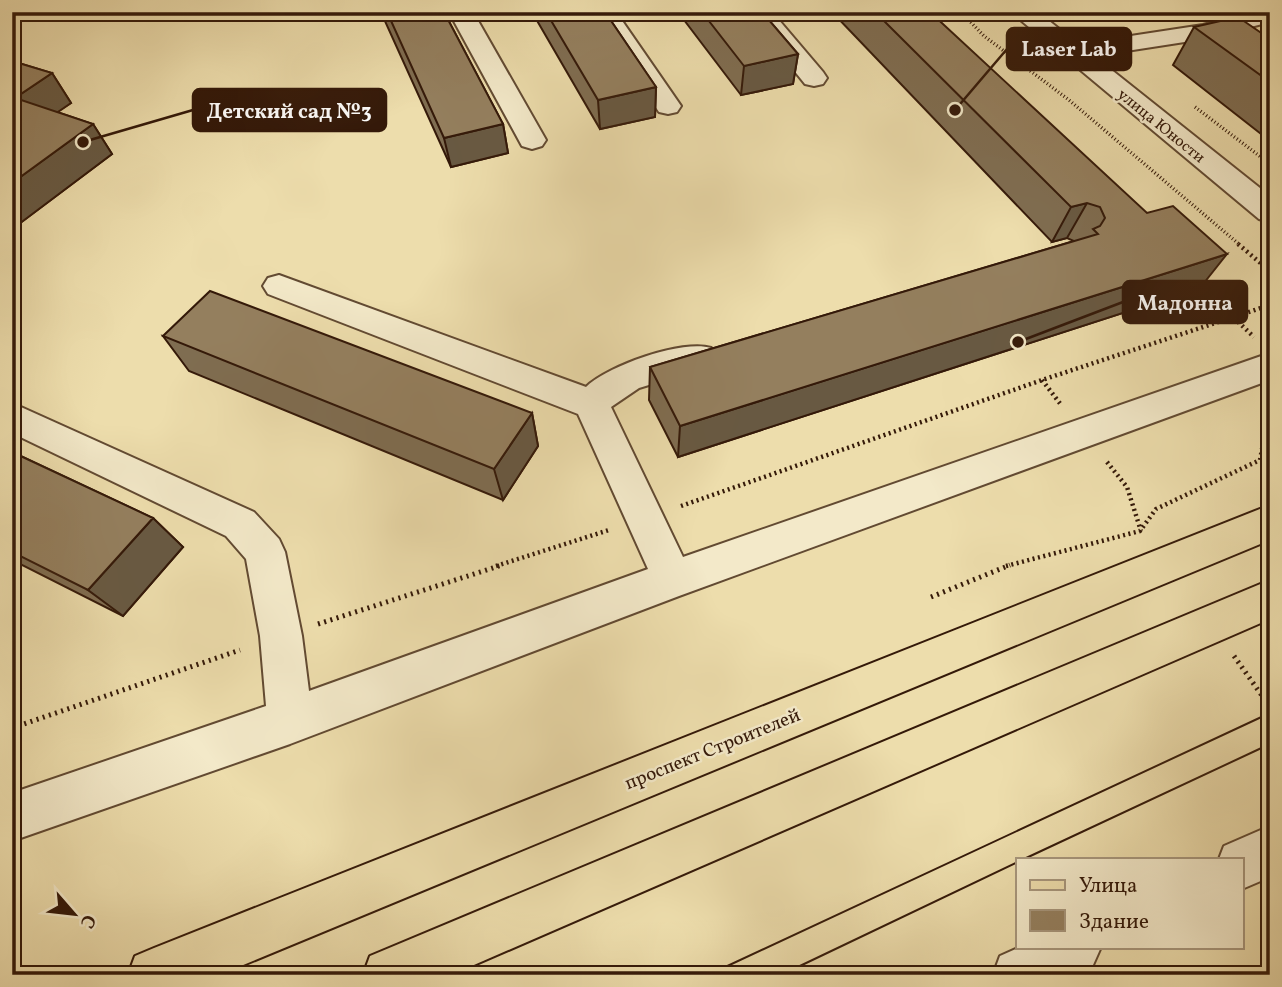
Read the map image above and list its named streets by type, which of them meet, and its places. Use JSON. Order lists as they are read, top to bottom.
{
  "streets": {
    "main road": ["проспект Строителей"],
    "street": ["улица Юности"]
  },
  "places": ["Laser Lab", "Детский сад №3", "Мадонна"],
  "legend": ["Улица", "Здание"],
  "north": "bottom right"
}
